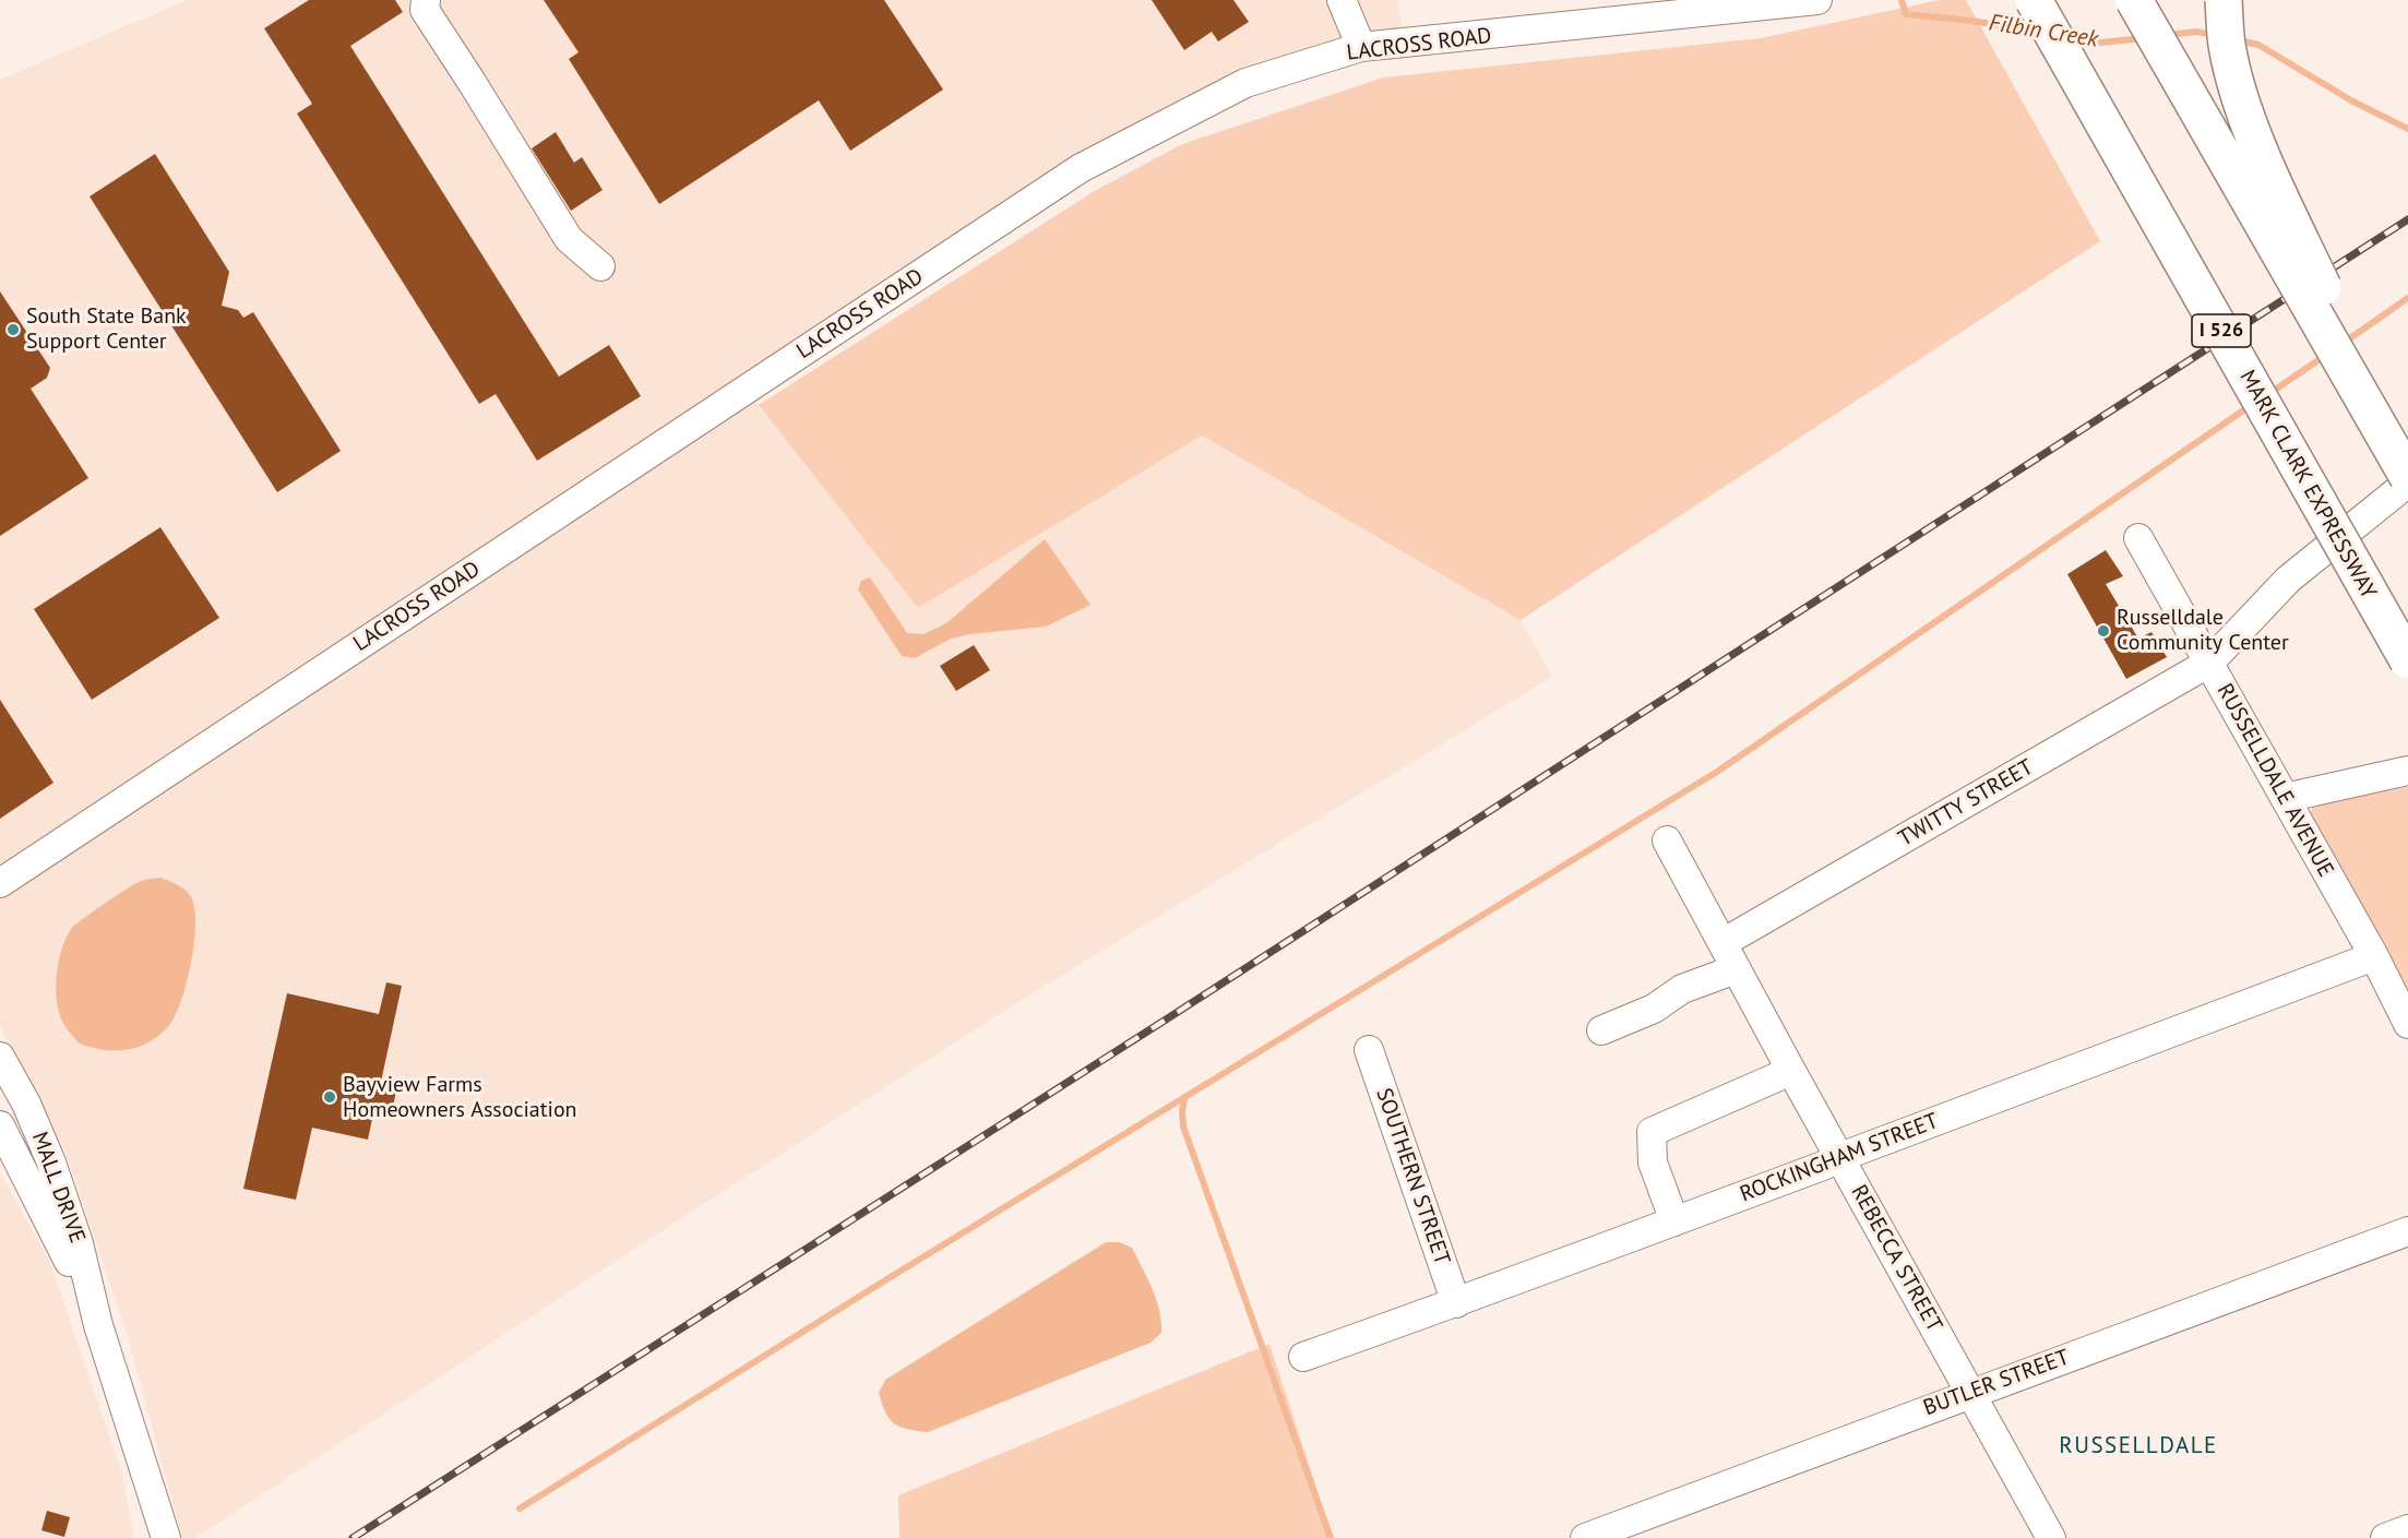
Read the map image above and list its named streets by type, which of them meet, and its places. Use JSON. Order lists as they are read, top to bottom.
{
  "streets": {
    "highway": ["I 526", "MARK CLARK EXPRESSWAY"],
    "street": [
      "LACROSS ROAD",
      "RUSSELLDALE AVENUE",
      "TWITTY STREET",
      "ROCKINGHAM STREET",
      "SOUTHERN STREET",
      "MALL DRIVE",
      "REBECCA STREET",
      "BUTLER STREET"
    ]
  },
  "crossings": [
    ["RUSSELLDALE AVENUE", "TWITTY STREET"],
    ["RUSSELLDALE AVENUE", "ROCKINGHAM STREET"],
    ["TWITTY STREET", "REBECCA STREET"],
    ["ROCKINGHAM STREET", "SOUTHERN STREET"],
    ["ROCKINGHAM STREET", "REBECCA STREET"],
    ["REBECCA STREET", "BUTLER STREET"]
  ],
  "districts": ["RUSSELLDALE"],
  "water": ["Filbin Creek"],
  "places": ["South State Bank Support Center", "Russelldale Community Center", "Bayview Farms Homeowners Association"]
}
